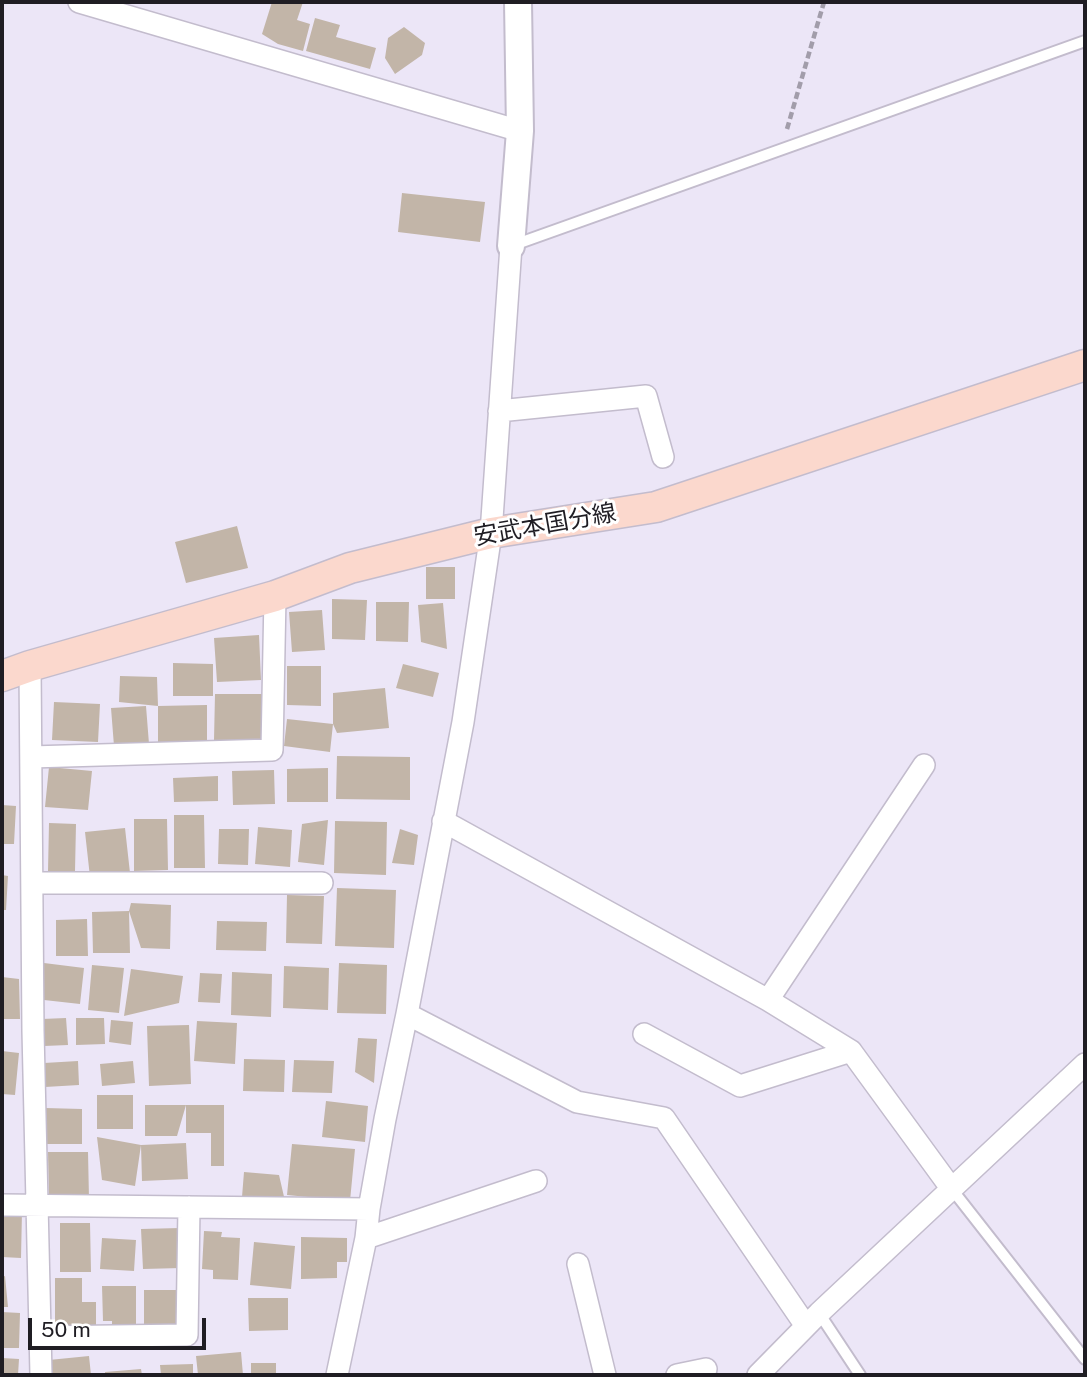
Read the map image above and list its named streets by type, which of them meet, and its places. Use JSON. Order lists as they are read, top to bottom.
{
  "streets": {
    "main road": ["安武本国分線"]
  },
  "scale_bar": "50 m"
}
